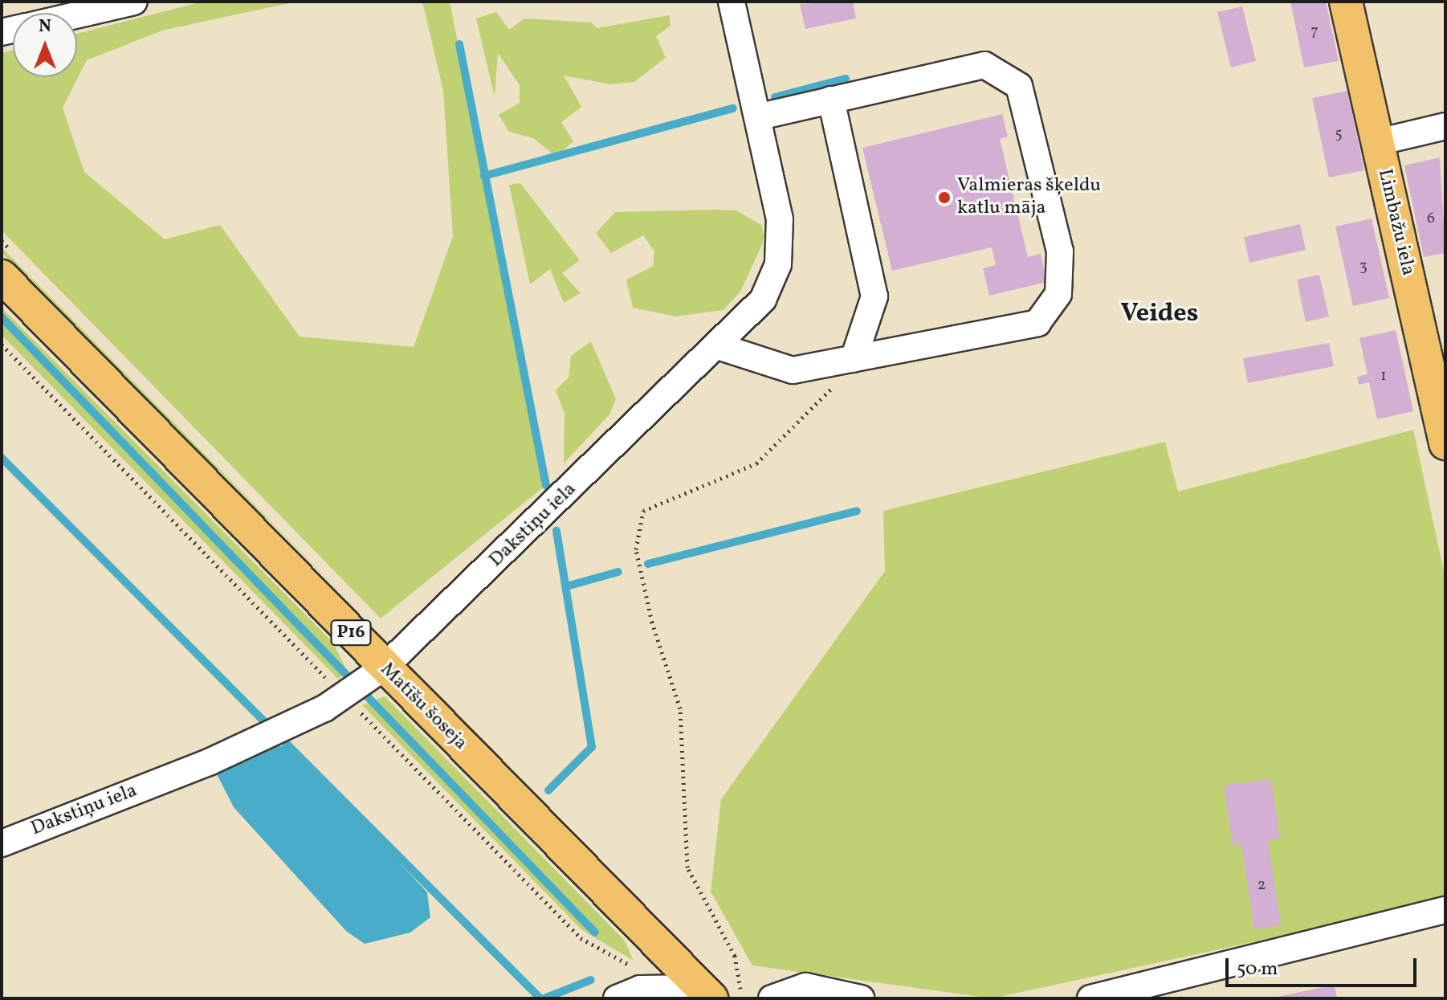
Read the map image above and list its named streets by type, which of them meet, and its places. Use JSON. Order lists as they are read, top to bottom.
{
  "streets": {
    "main road": ["Limbažu iela", "P16", "Matīšu šoseja"],
    "street": ["Dakstiņu iela"]
  },
  "crossings": [
    ["Dakstiņu iela", "Matīšu šoseja"]
  ],
  "districts": ["Veides"],
  "places": ["Valmieras šķeldu katlu māja"],
  "house_numbers": [
    "7",
    "5",
    "6",
    "3",
    "1",
    "2"
  ],
  "scale_bar": "50 m",
  "north": "top"
}
